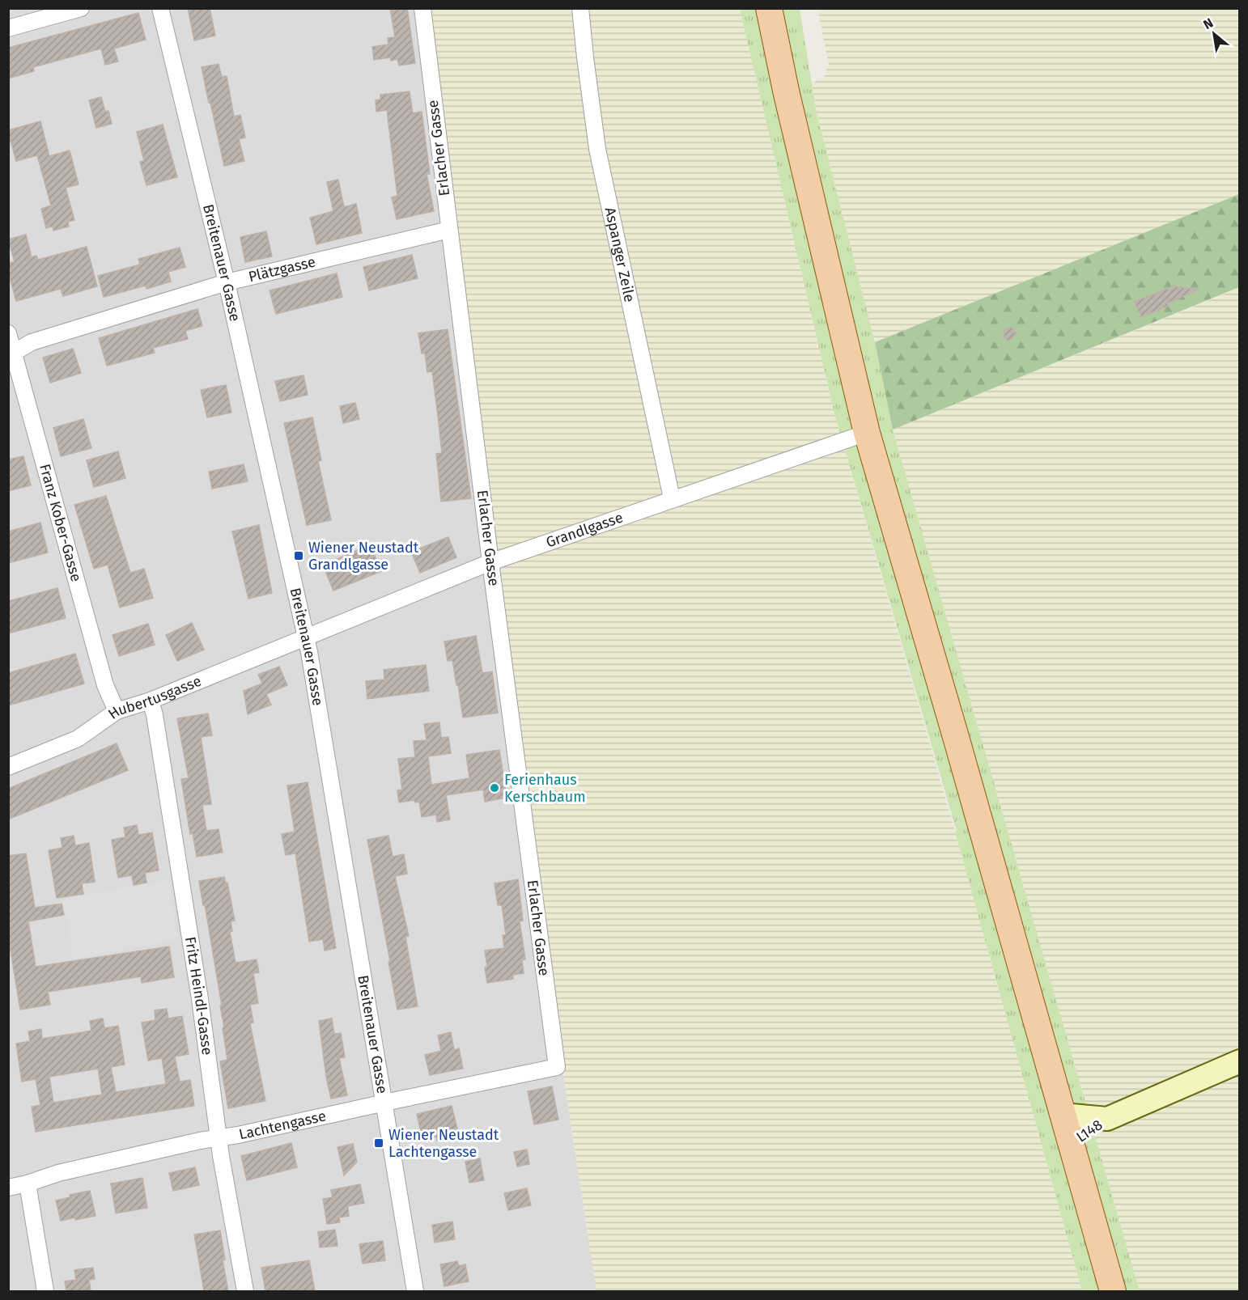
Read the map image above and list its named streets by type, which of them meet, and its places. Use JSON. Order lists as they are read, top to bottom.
{
  "streets": {
    "main road": ["L148"],
    "street": [
      "Erlacher Gasse",
      "Aspanger Zeile",
      "Breitenauer Gasse",
      "Plätzgasse",
      "Franz Kober-Gasse",
      "Grandlgasse",
      "Hubertusgasse",
      "Fritz Heindl-Gasse",
      "Lachtengasse"
    ]
  },
  "crossings": [
    ["Erlacher Gasse", "Plätzgasse"],
    ["Erlacher Gasse", "Grandlgasse"],
    ["Erlacher Gasse", "Lachtengasse"],
    ["Aspanger Zeile", "Grandlgasse"],
    ["Breitenauer Gasse", "Plätzgasse"],
    ["Breitenauer Gasse", "Grandlgasse"],
    ["Breitenauer Gasse", "Hubertusgasse"],
    ["Breitenauer Gasse", "Lachtengasse"],
    ["Plätzgasse", "Franz Kober-Gasse"],
    ["Franz Kober-Gasse", "Hubertusgasse"],
    ["Grandlgasse", "Hubertusgasse"],
    ["Hubertusgasse", "Fritz Heindl-Gasse"],
    ["Fritz Heindl-Gasse", "Lachtengasse"]
  ],
  "places": {
    "transit": ["Wiener Neustadt Grandlgasse", "Wiener Neustadt Lachtengasse"],
    "other": ["Ferienhaus Kerschbaum"]
  },
  "north": "top left"
}
